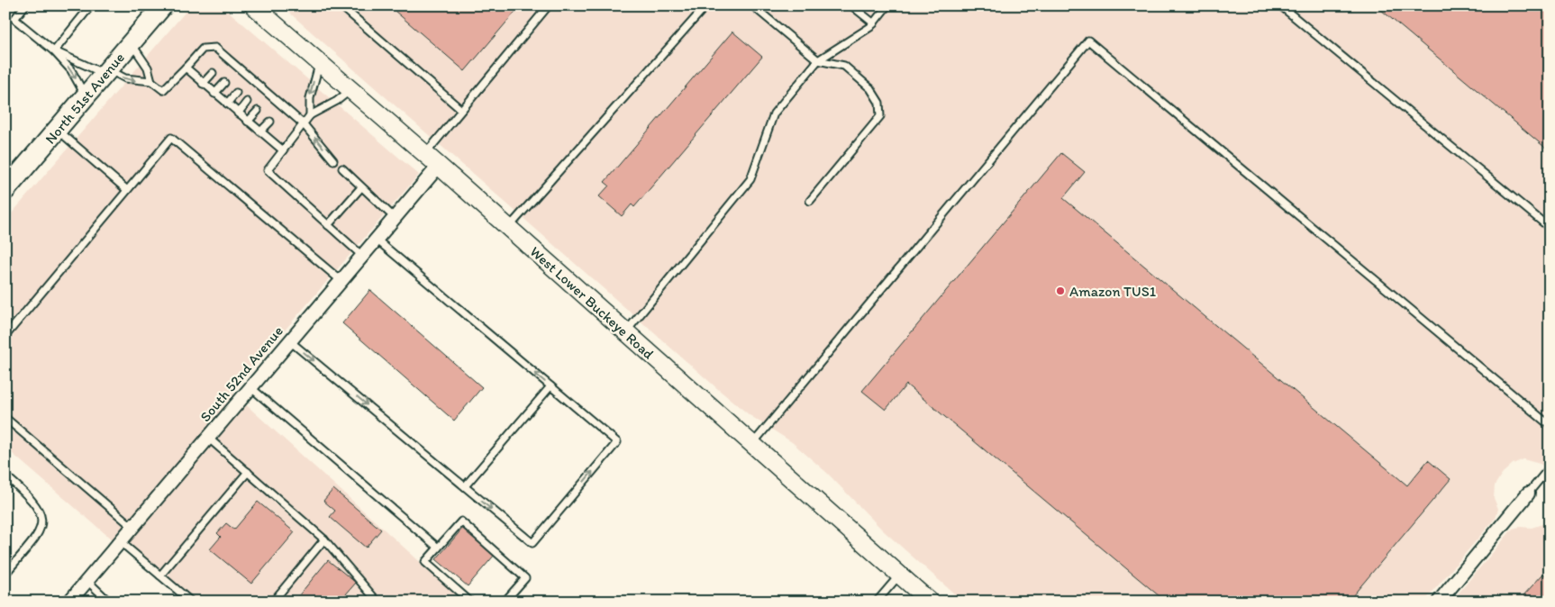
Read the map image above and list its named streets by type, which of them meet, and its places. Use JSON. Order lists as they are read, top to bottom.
{
  "streets": {
    "main road": ["North 51st Avenue", "West Lower Buckeye Road"],
    "street": ["South 52nd Avenue"]
  },
  "crossings": [
    ["West Lower Buckeye Road", "South 52nd Avenue"]
  ],
  "places": ["Amazon TUS1"]
}
